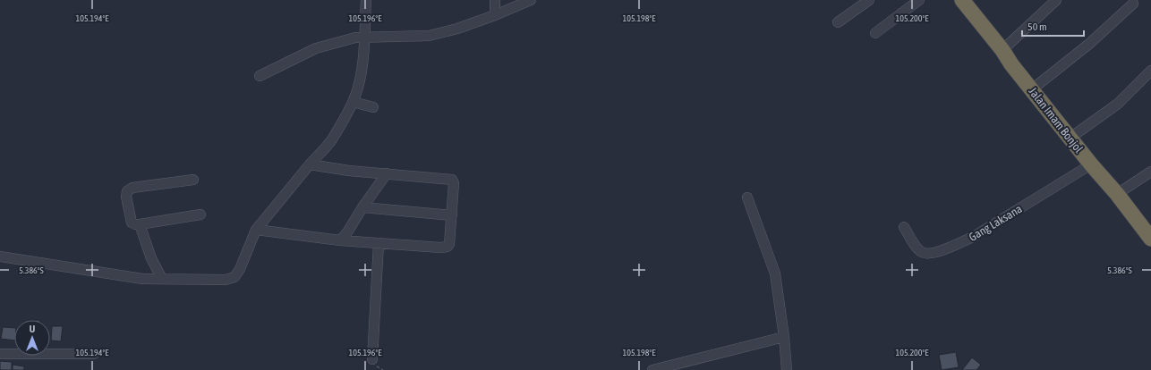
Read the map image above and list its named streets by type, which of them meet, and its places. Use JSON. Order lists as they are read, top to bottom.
{
  "streets": {
    "highway": ["Jalan Imam Bonjol"],
    "street": ["Gang Laksana"]
  },
  "crossings": [
    ["Jalan Imam Bonjol", "Gang Laksana"]
  ],
  "scale_bar": "50 m",
  "north": "top",
  "coordinates": [
    "105.194°E",
    "105.196°E",
    "105.198°E",
    "105.200°E",
    "5.386°S"
  ]
}
